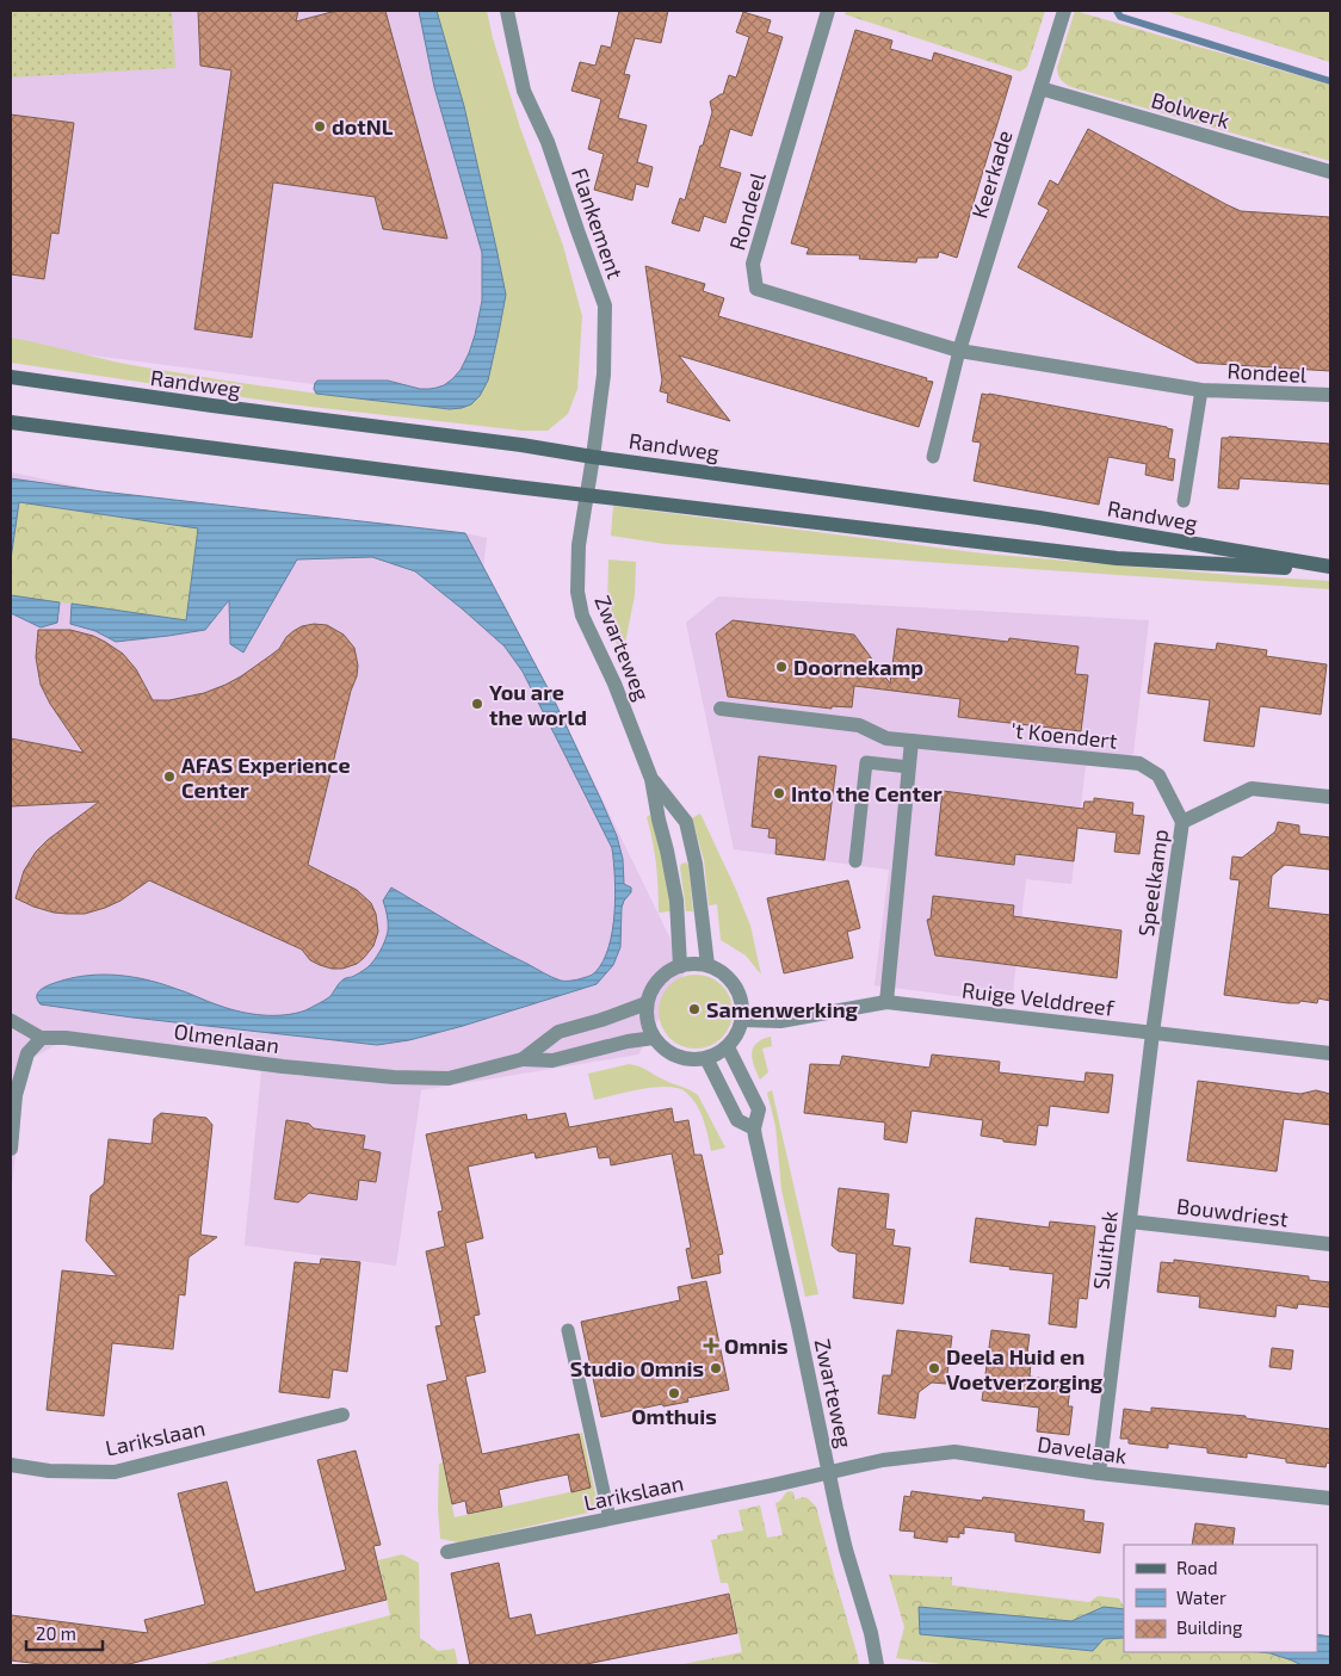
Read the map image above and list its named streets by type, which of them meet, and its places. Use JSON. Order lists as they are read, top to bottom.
{
  "streets": {
    "main road": ["Randweg"],
    "street": [
      "Bolwerk",
      "Keerkade",
      "Rondeel",
      "Flankement",
      "Zwarteweg",
      "'t Koendert",
      "Speelkamp",
      "Ruige Velddreef",
      "Olmenlaan",
      "Bouwdriest",
      "Sluithek",
      "Larikslaan",
      "Davelaak"
    ]
  },
  "crossings": [
    ["Bolwerk", "Keerkade"],
    ["Keerkade", "Rondeel"],
    ["Flankement", "Randweg"],
    ["Flankement", "Zwarteweg"],
    ["Randweg", "Zwarteweg"],
    ["Zwarteweg", "Ruige Velddreef"],
    ["Zwarteweg", "Olmenlaan"],
    ["Zwarteweg", "Larikslaan"],
    ["Zwarteweg", "Davelaak"],
    ["'t Koendert", "Speelkamp"],
    ["Speelkamp", "Ruige Velddreef"],
    ["Speelkamp", "Sluithek"],
    ["Ruige Velddreef", "Olmenlaan"],
    ["Ruige Velddreef", "Sluithek"],
    ["Bouwdriest", "Sluithek"],
    ["Sluithek", "Davelaak"],
    ["Larikslaan", "Davelaak"]
  ],
  "places": {
    "other": [
      "dotNL",
      "Doornekamp",
      "You are the world",
      "AFAS Experience Center",
      "Into the Center",
      "Samenwerking",
      "Studio Omnis",
      "Deela Huid en Voetverzorging",
      "Omthuis"
    ],
    "health": ["Omnis"]
  },
  "legend": ["Road", "Water", "Building"],
  "scale_bar": "20 m"
}
